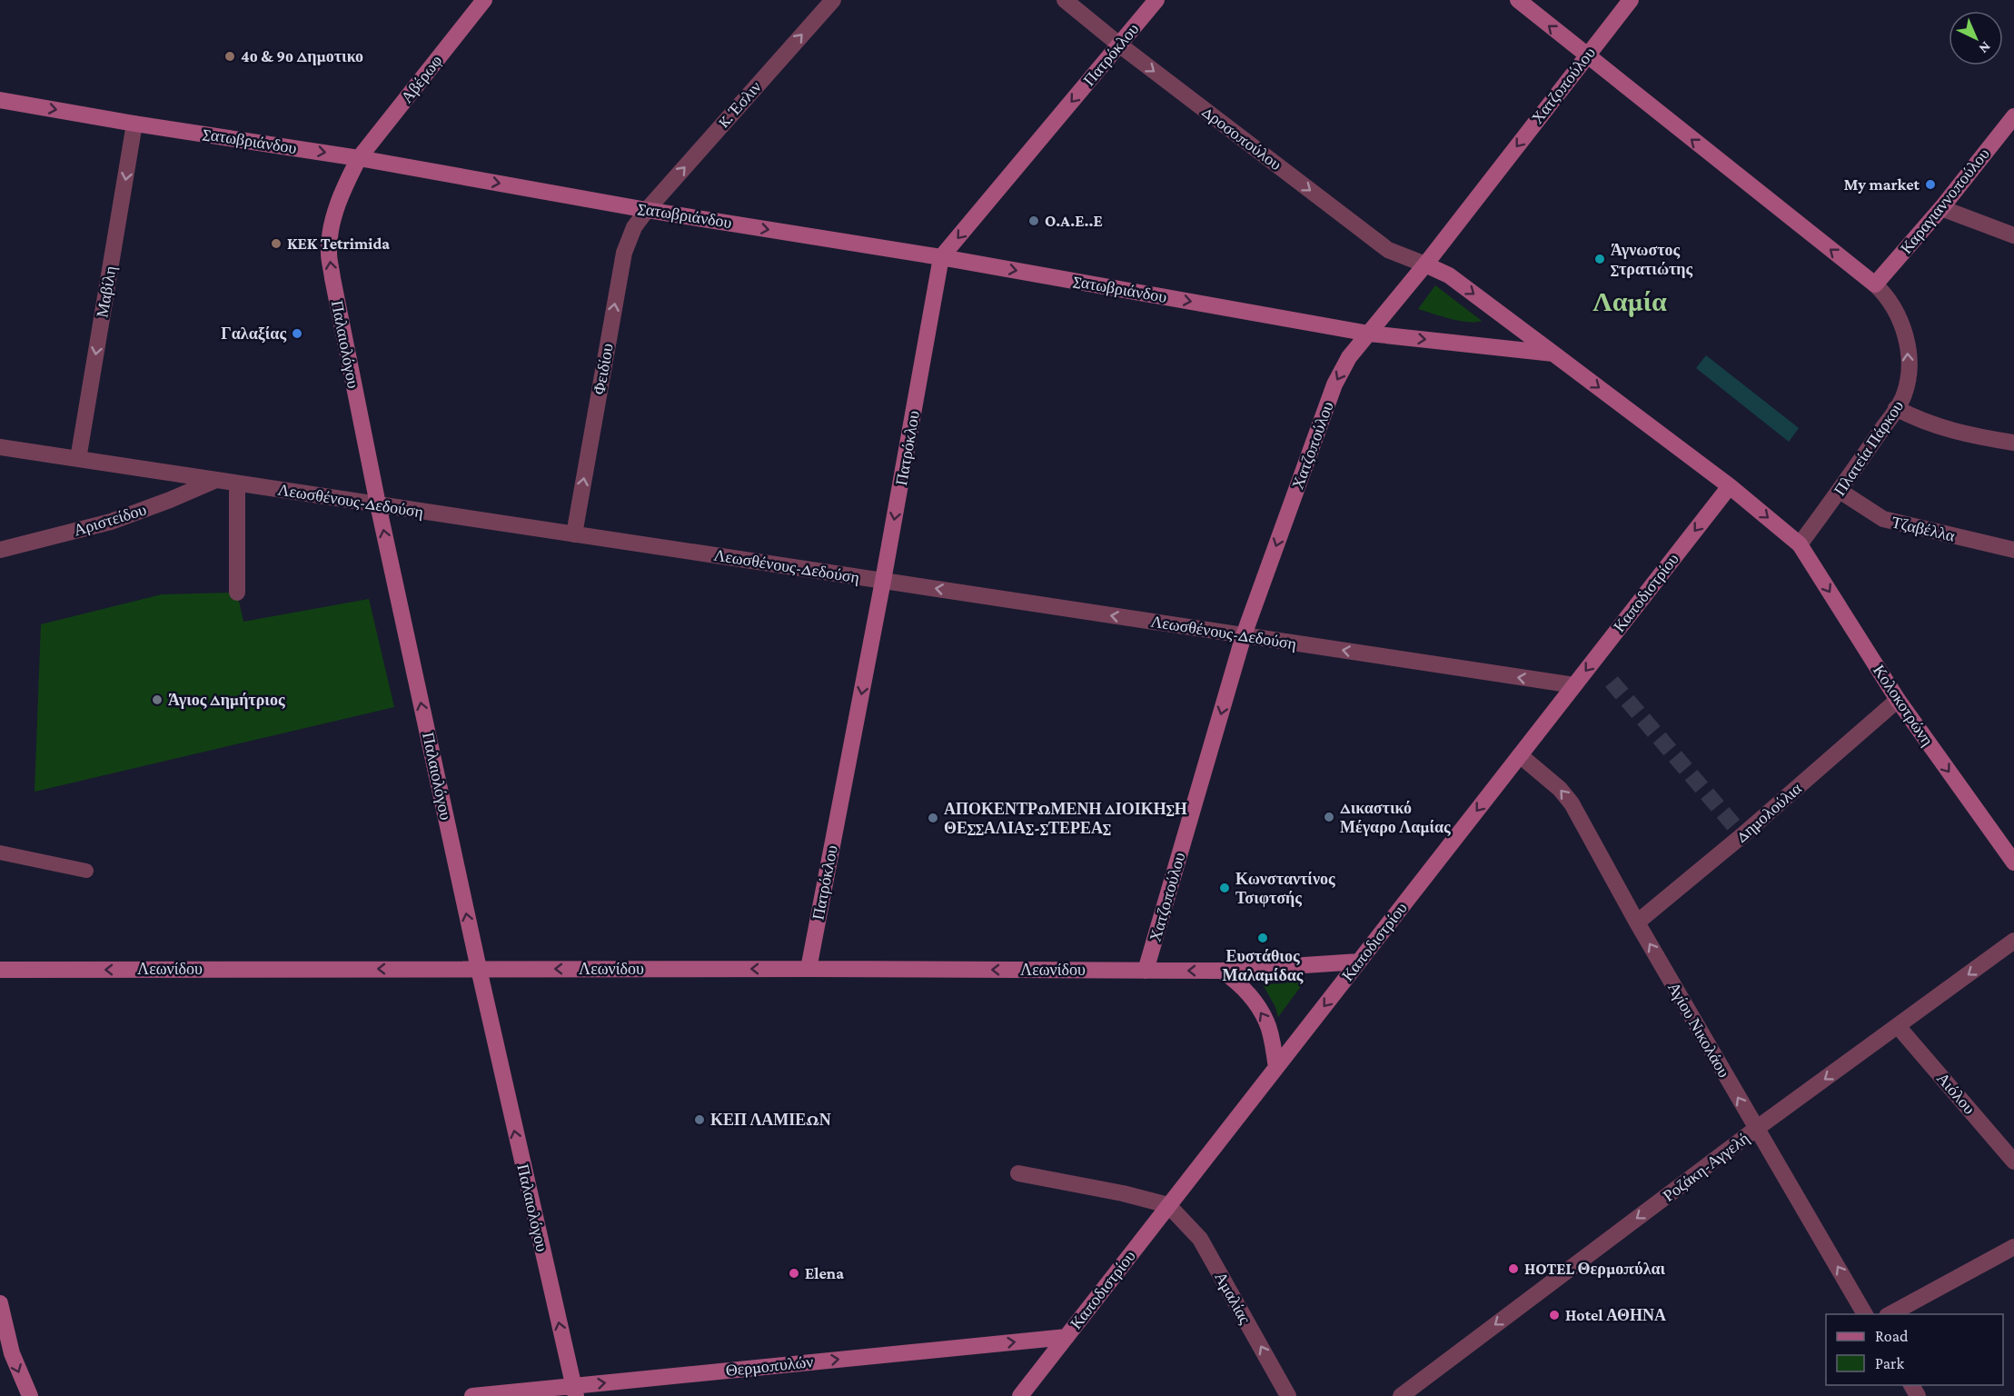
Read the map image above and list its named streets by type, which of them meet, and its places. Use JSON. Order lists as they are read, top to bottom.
{
  "streets": {
    "main road": [
      "Πατρόκλου",
      "Αβέρωφ",
      "Χατζοπούλου",
      "Σατωβριάνδου",
      "Καραγιαννοπούλου",
      "Παλαιολόγου",
      "Καποδιστρίου",
      "Κολοκοτρώνη",
      "Λεωνίδου",
      "Θερμοπυλών"
    ],
    "street": [
      "K. Έσλιν",
      "Δροσοπούλου",
      "Μαβίλη",
      "Φειδίου",
      "Πλατεία Πάρκου",
      "Λεωσθένους-Δεδούση",
      "Αριστείδου",
      "Τζαβέλλα",
      "Δημολούλια",
      "Αγίου Νικολάου",
      "Αιόλου",
      "Ροζάκη-Αγγελή",
      "Αμαλίας"
    ]
  },
  "crossings": [
    ["Πατρόκλου", "Δροσοπούλου"],
    ["Πατρόκλου", "Σατωβριάνδου"],
    ["Πατρόκλου", "Λεωσθένους-Δεδούση"],
    ["Πατρόκλου", "Λεωνίδου"],
    ["Αβέρωφ", "Σατωβριάνδου"],
    ["Αβέρωφ", "Παλαιολόγου"],
    ["Χατζοπούλου", "Δροσοπούλου"],
    ["Χατζοπούλου", "Σατωβριάνδου"],
    ["Χατζοπούλου", "Λεωσθένους-Δεδούση"],
    ["Χατζοπούλου", "Κολοκοτρώνη"],
    ["Χατζοπούλου", "Λεωνίδου"],
    ["K. Έσλιν", "Σατωβριάνδου"],
    ["K. Έσλιν", "Φειδίου"],
    ["Δροσοπούλου", "Κολοκοτρώνη"],
    ["Σατωβριάνδου", "Μαβίλη"],
    ["Σατωβριάνδου", "Παλαιολόγου"],
    ["Σατωβριάνδου", "Φειδίου"],
    ["Σατωβριάνδου", "Κολοκοτρώνη"],
    ["Καραγιαννοπούλου", "Πλατεία Πάρκου"],
    ["Μαβίλη", "Λεωσθένους-Δεδούση"],
    ["Παλαιολόγου", "Λεωσθένους-Δεδούση"],
    ["Παλαιολόγου", "Λεωνίδου"],
    ["Παλαιολόγου", "Θερμοπυλών"],
    ["Φειδίου", "Λεωσθένους-Δεδούση"],
    ["Πλατεία Πάρκου", "Τζαβέλλα"],
    ["Πλατεία Πάρκου", "Κολοκοτρώνη"],
    ["Λεωσθένους-Δεδούση", "Αριστείδου"],
    ["Λεωσθένους-Δεδούση", "Καποδιστρίου"],
    ["Καποδιστρίου", "Κολοκοτρώνη"],
    ["Καποδιστρίου", "Λεωνίδου"],
    ["Καποδιστρίου", "Αγίου Νικολάου"],
    ["Καποδιστρίου", "Αμαλίας"],
    ["Καποδιστρίου", "Θερμοπυλών"],
    ["Κολοκοτρώνη", "Δημολούλια"],
    ["Δημολούλια", "Αγίου Νικολάου"],
    ["Αγίου Νικολάου", "Ροζάκη-Αγγελή"],
    ["Αιόλου", "Ροζάκη-Αγγελή"]
  ],
  "one_way": [
    "Πατρόκλου",
    "Χατζοπούλου",
    "K. Έσλιν",
    "Δροσοπούλου",
    "Σατωβριάνδου",
    "Μαβίλη",
    "Παλαιολόγου",
    "Φειδίου",
    "Πλατεία Πάρκου",
    "Λεωσθένους-Δεδούση",
    "Καποδιστρίου",
    "Κολοκοτρώνη",
    "Λεωνίδου",
    "Αγίου Νικολάου",
    "Ροζάκη-Αγγελή",
    "Αμαλίας",
    "Θερμοπυλών"
  ],
  "districts": ["Λαμία"],
  "places": [
    "4ο & 9ο Δημοτικο",
    "My market",
    "O.A.E..E",
    "KEK Tetrimida",
    "Άγνωστος Στρατιώτης",
    "Γαλαξίας",
    "Άγιος Δημήτριος",
    "Δικαστικό Μέγαρο Λαμίας",
    "ΑΠΟΚΕΝΤΡΩΜΕΝΗ ΔΙΟΙΚΗΣΗ ΘΕΣΣΑΛΙΑΣ-ΣΤΕΡΕΑΣ",
    "Κωνσταντίνος Τσιφτσής",
    "Ευστάθιος Μαλαμίδας",
    "ΚΕΠ ΛΑΜΙΕΩΝ",
    "HOTEL Θερμοπύλαι",
    "Elena",
    "Hotel ΑΘΗΝΑ"
  ],
  "legend": ["Road", "Park"],
  "north": "bottom right"
}
